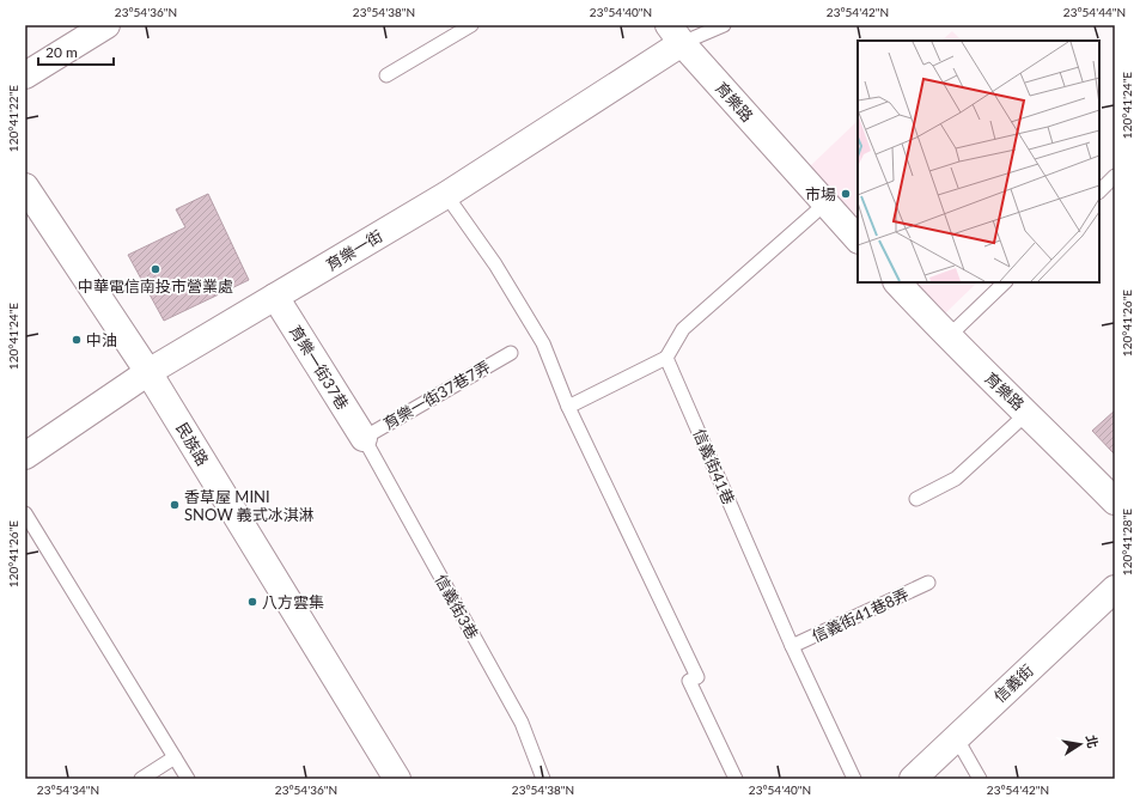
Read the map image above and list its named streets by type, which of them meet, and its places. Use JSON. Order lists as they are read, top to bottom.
{
  "streets": {
    "street": [
      "育樂路",
      "育樂一街",
      "育樂一街37巷",
      "民族路",
      "信義街"
    ],
    "lane": [
      "育樂一街37巷7弄",
      "信義街41巷",
      "信義街3巷",
      "信義街41巷8弄"
    ]
  },
  "crossings": [
    ["育樂路", "育樂一街"],
    ["育樂一街", "育樂一街37巷"],
    ["育樂一街", "民族路"],
    ["育樂一街37巷", "育樂一街37巷7弄"],
    ["育樂一街37巷", "信義街3巷"],
    ["育樂一街37巷7弄", "信義街3巷"],
    ["信義街41巷", "信義街41巷8弄"]
  ],
  "places": [
    "市場",
    "中華電信南投市營業處",
    "中油",
    "香草屋 MINI SNOW 義式冰淇淋",
    "八方雲集"
  ],
  "scale_bar": "20 m",
  "north": "right",
  "coordinates": [
    "23°54'36\"N",
    "23°54'38\"N",
    "23°54'40\"N",
    "23°54'42\"N",
    "23°54'44\"N",
    "120°41'24\"E",
    "120°41'22\"E",
    "120°41'26\"E",
    "120°41'28\"E",
    "23°54'34\"N"
  ]
}
